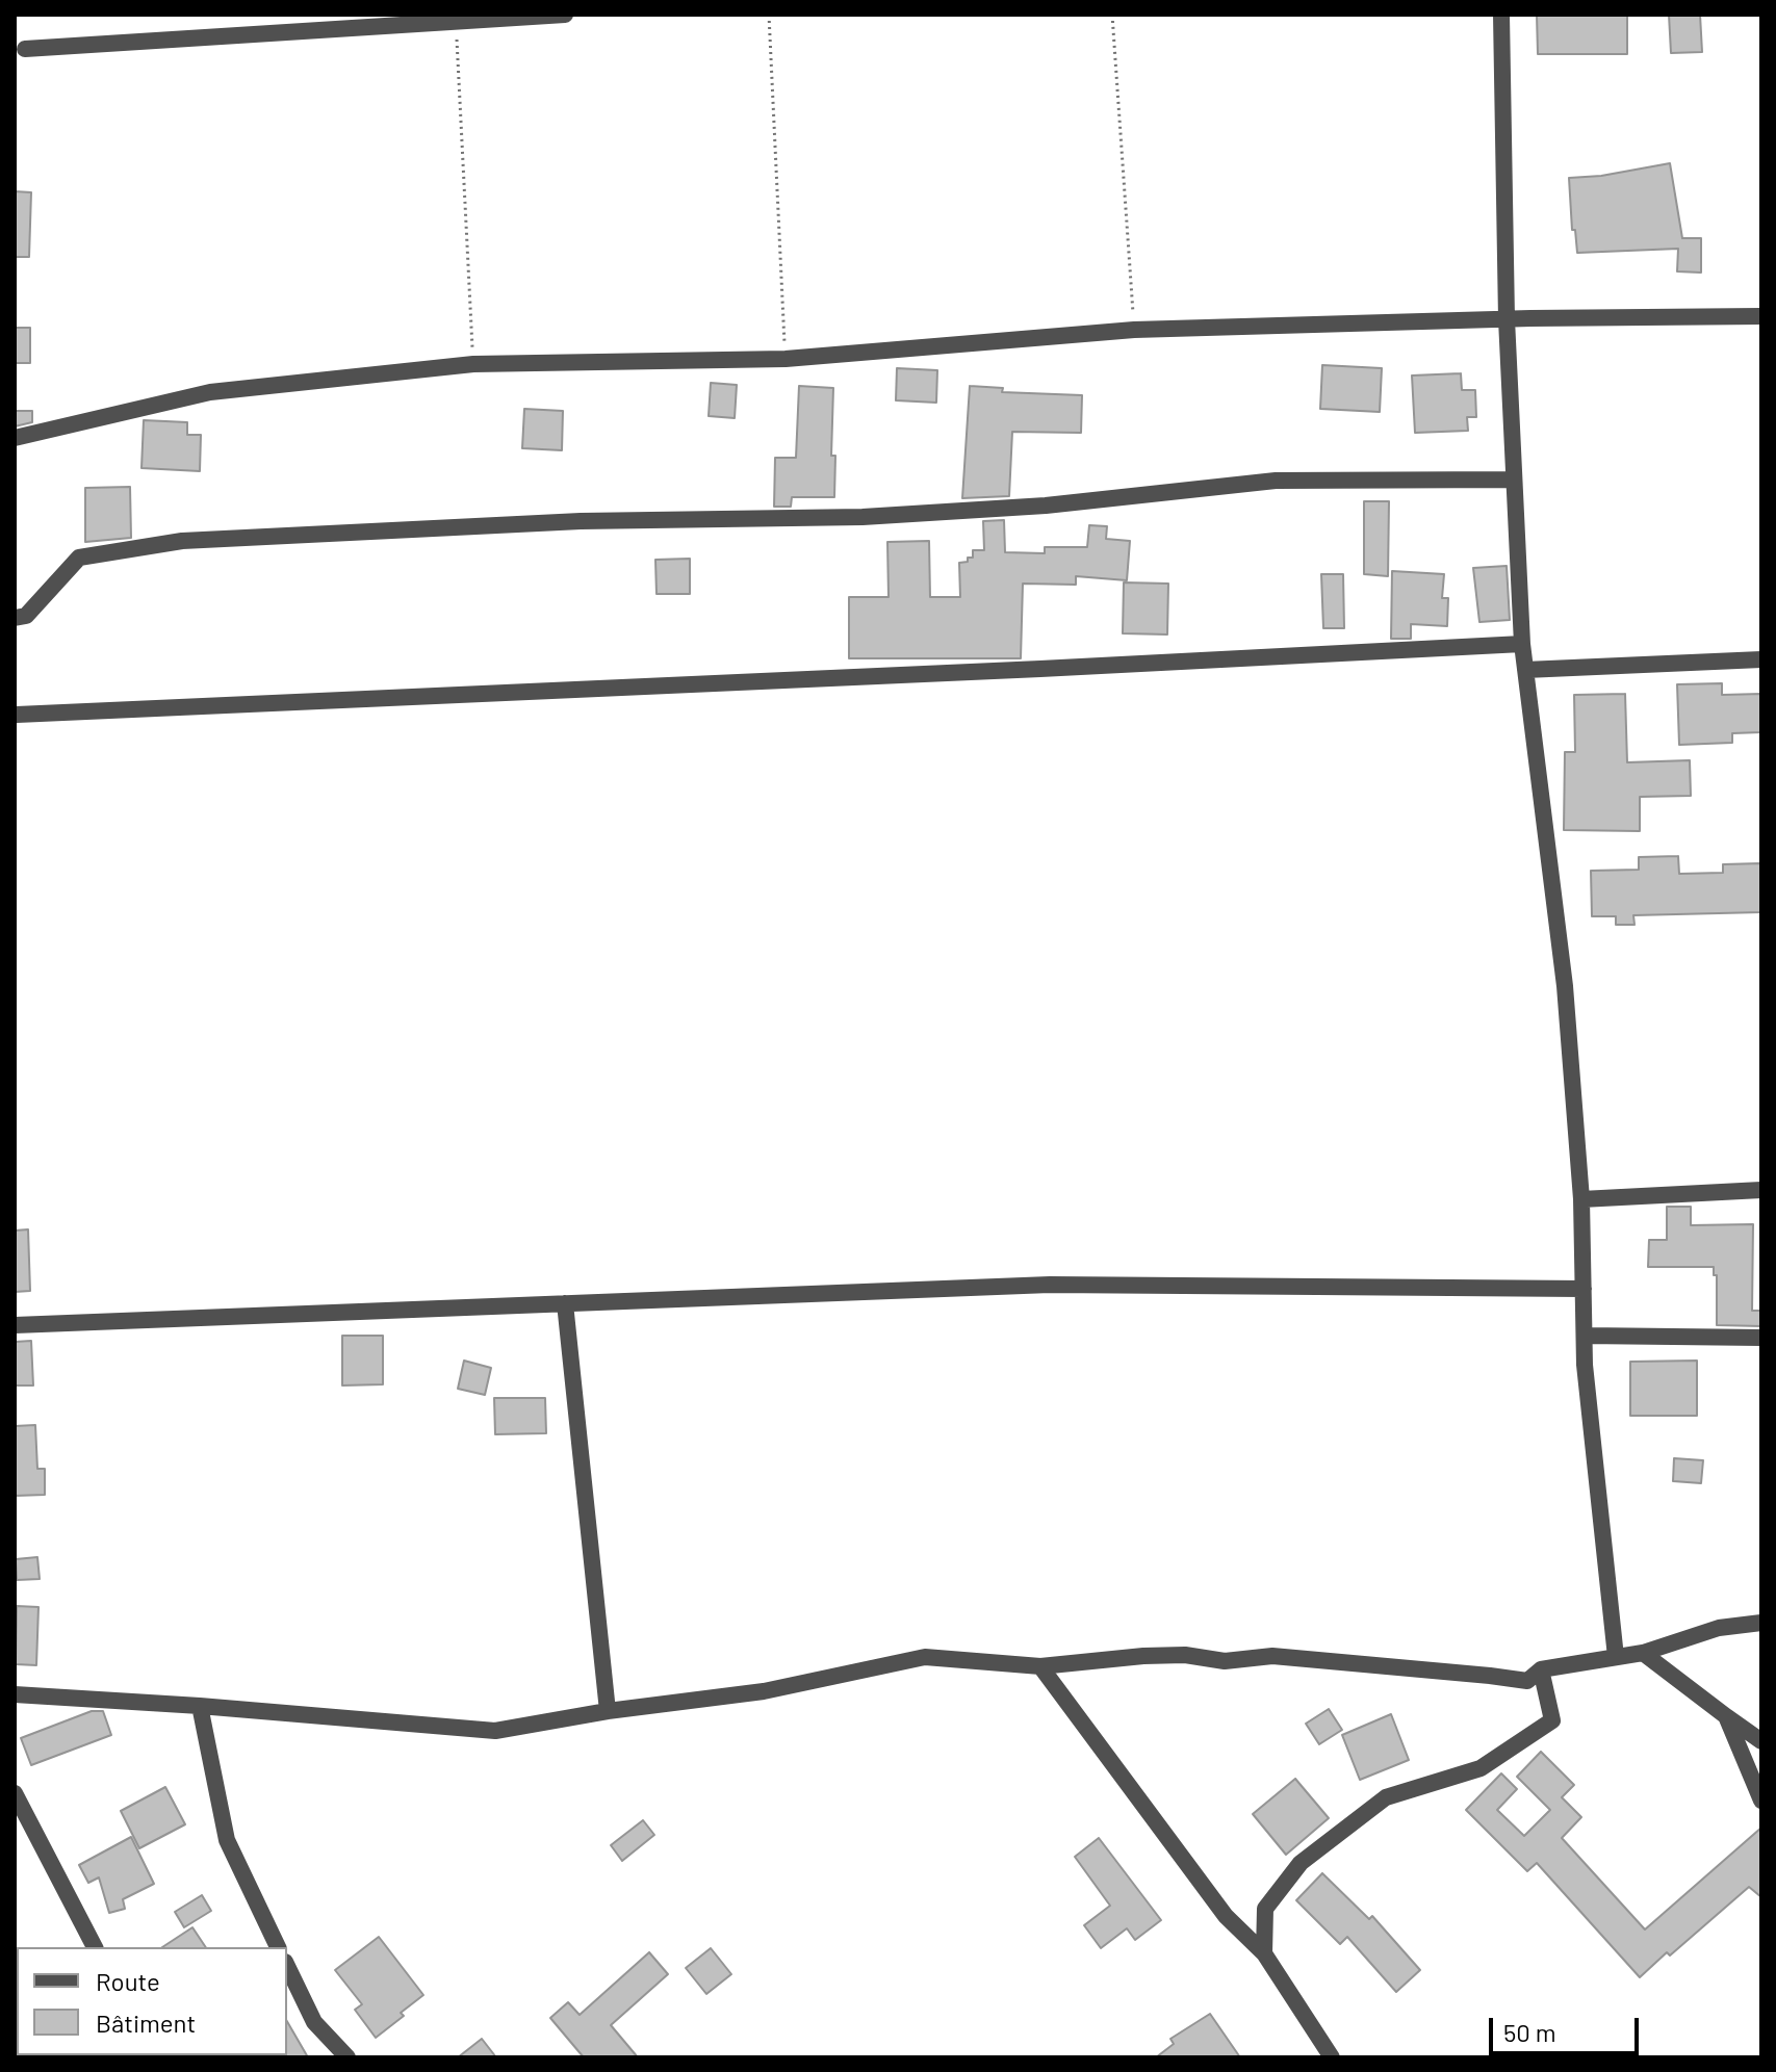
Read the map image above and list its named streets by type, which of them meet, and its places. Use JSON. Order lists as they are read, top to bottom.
{
  "legend": ["Route", "Bâtiment"],
  "scale_bar": "50 m"
}
